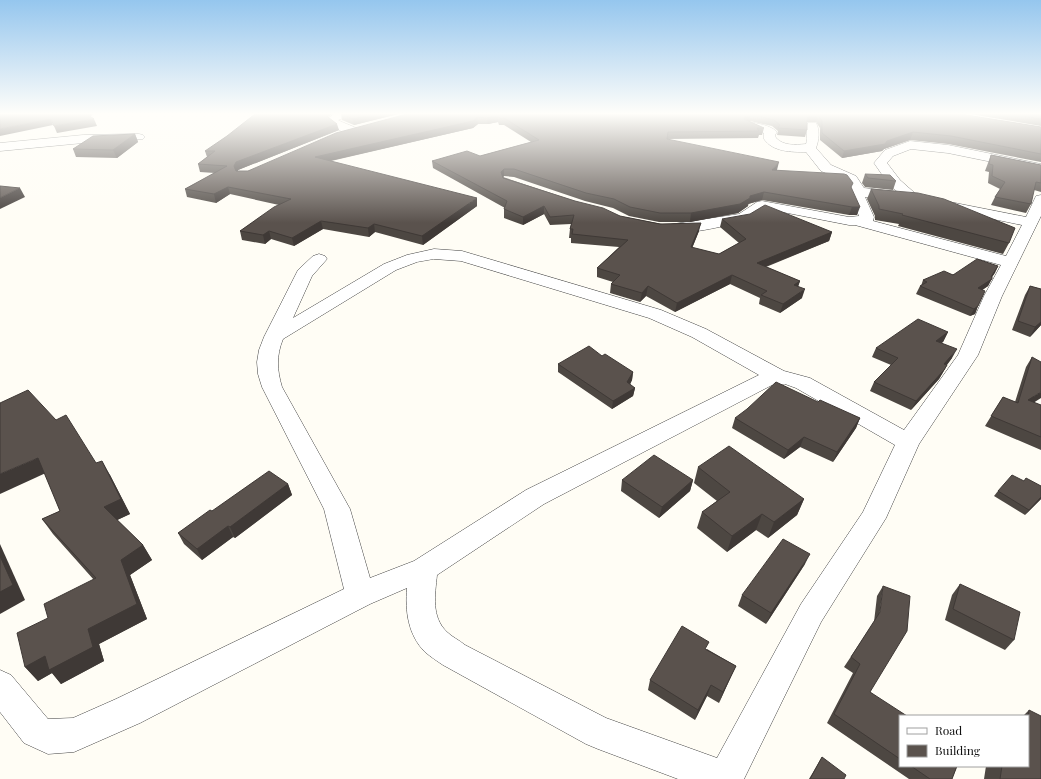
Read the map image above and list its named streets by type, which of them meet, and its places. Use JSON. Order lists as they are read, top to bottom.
{
  "legend": ["Road", "Building"]
}
